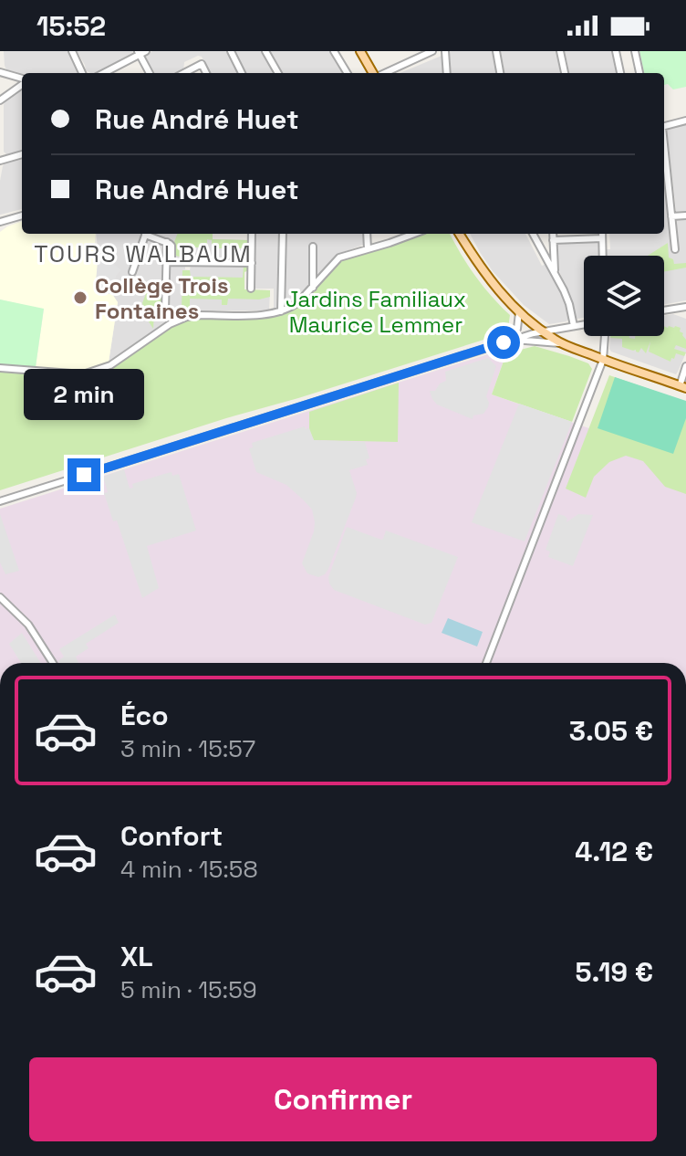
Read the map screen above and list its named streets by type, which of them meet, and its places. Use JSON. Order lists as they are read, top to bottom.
{
  "districts": ["TOURS WALBAUM"],
  "parks": ["Jardins Familiaux Maurice Lemmer"],
  "places": ["Collège Trois Fontaines"],
  "page": {
    "status": "15:52",
    "banner": ["Rue André Huet", "Rue André Huet"],
    "bubble": "2 min",
    "list": [
      {
        "name": "Éco",
        "note": "3 min · 15:57",
        "value": "3.05 €"
      },
      {
        "name": "Confort",
        "note": "4 min · 15:58",
        "value": "4.12 €"
      },
      {
        "name": "XL",
        "note": "5 min · 15:59",
        "value": "5.19 €"
      }
    ],
    "buttons": "Confirmer"
  }
}
